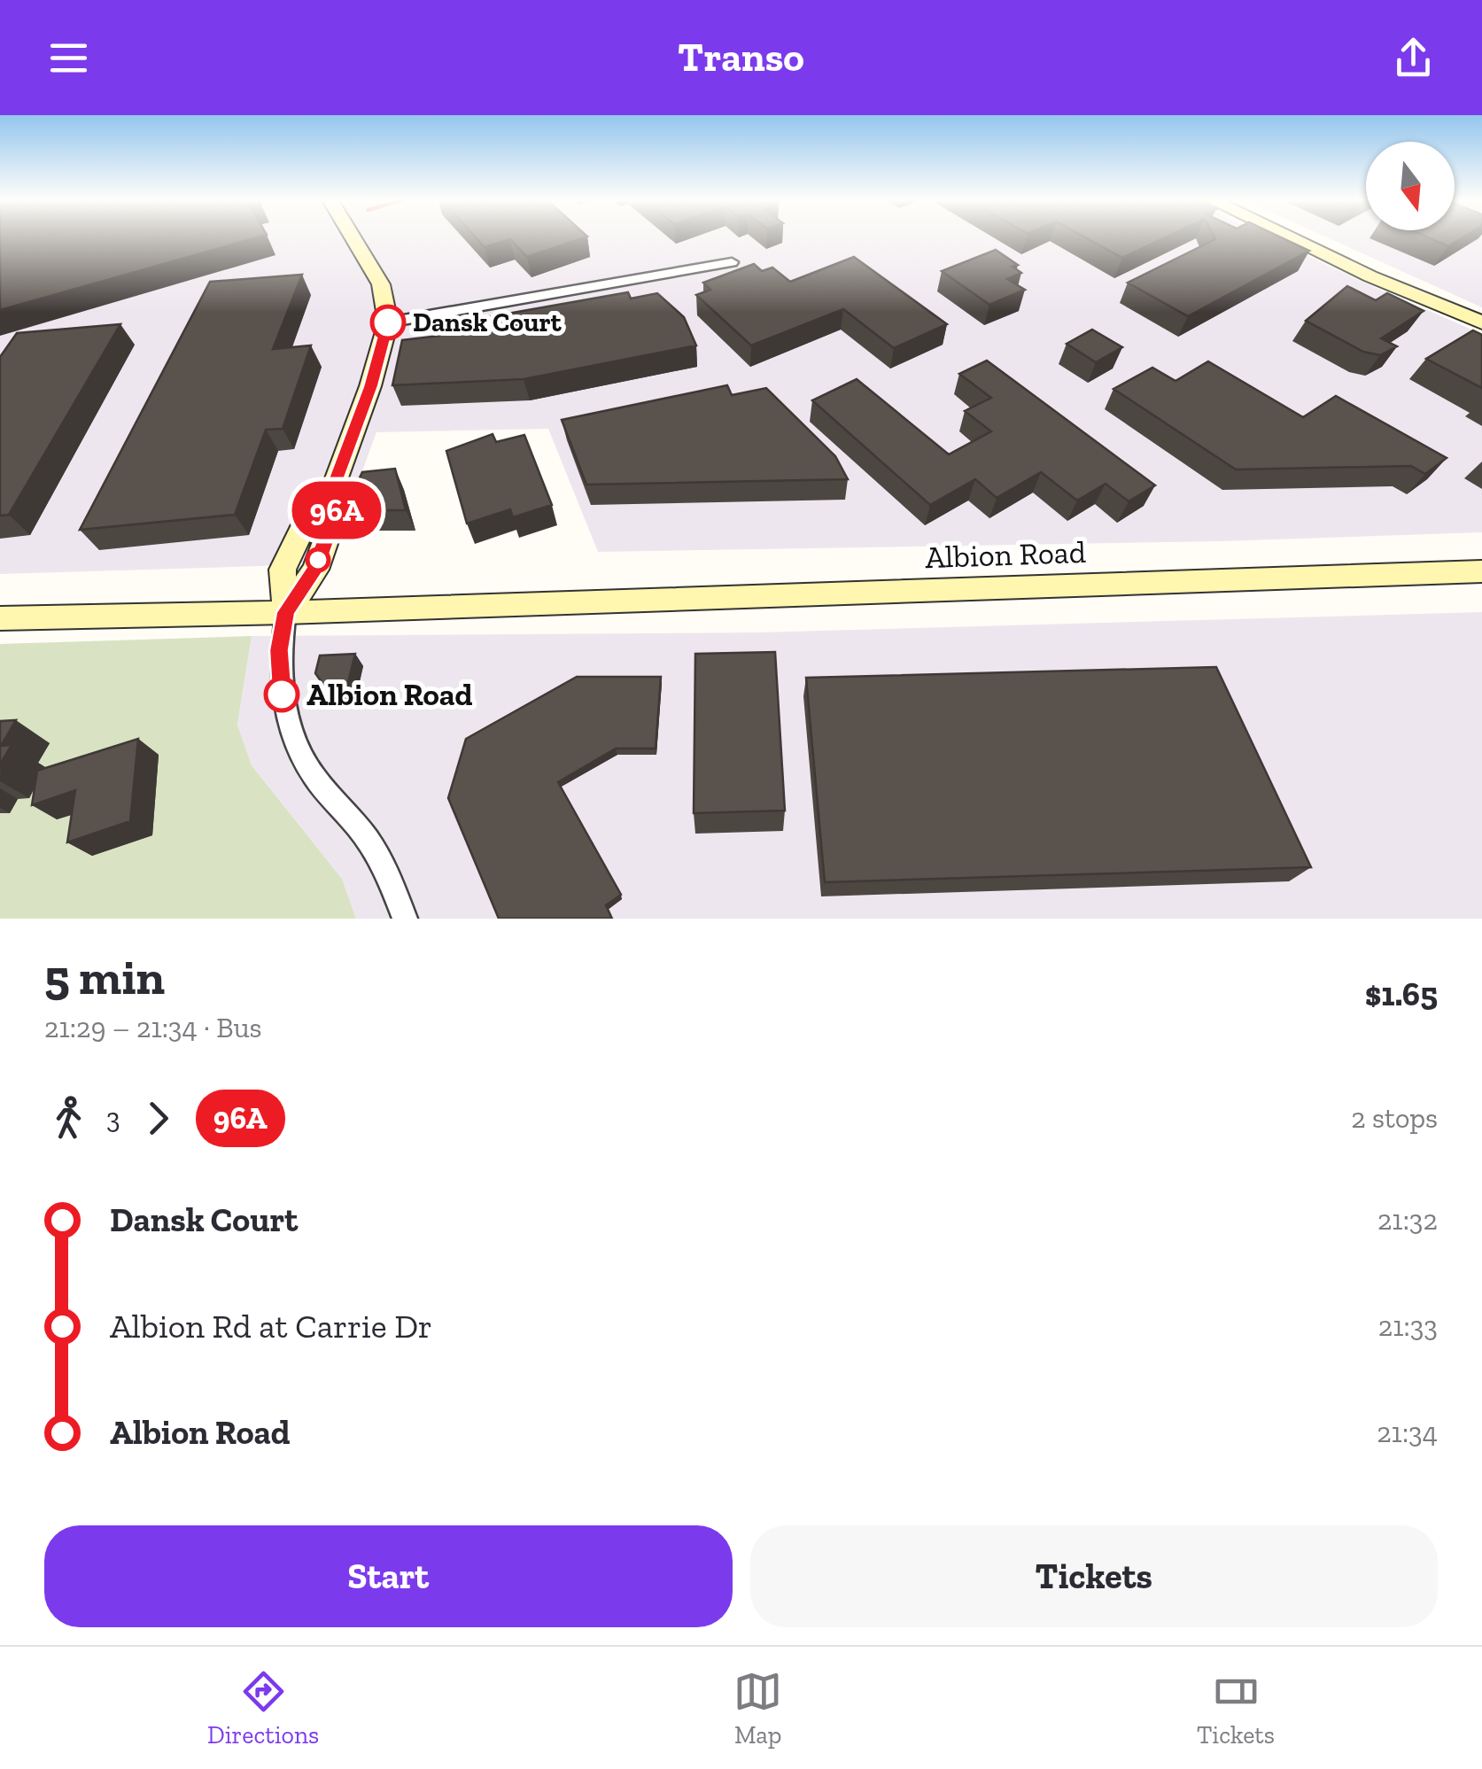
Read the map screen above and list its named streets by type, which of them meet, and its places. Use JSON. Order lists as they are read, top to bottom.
{
  "streets": {
    "main road": ["Albion Road"]
  },
  "places": ["Dansk Court", "Albion Road"],
  "lines": ["bus line 96A"],
  "north": "bottom",
  "page": {
    "header": "Transo",
    "on_map": "96A",
    "heading": ["5 min", "21:29 – 21:34 · Bus", "$1.65"],
    "legs": ["3", "96A", "2 stops"],
    "list": [
      {
        "name": "Dansk Court",
        "value": "21:32"
      },
      {
        "name": "Albion Rd at Carrie Dr",
        "value": "21:33"
      },
      {
        "name": "Albion Road",
        "value": "21:34"
      }
    ],
    "buttons": ["Start", "Tickets"],
    "tabs": ["Directions", "Map", "Tickets"]
  }
}
